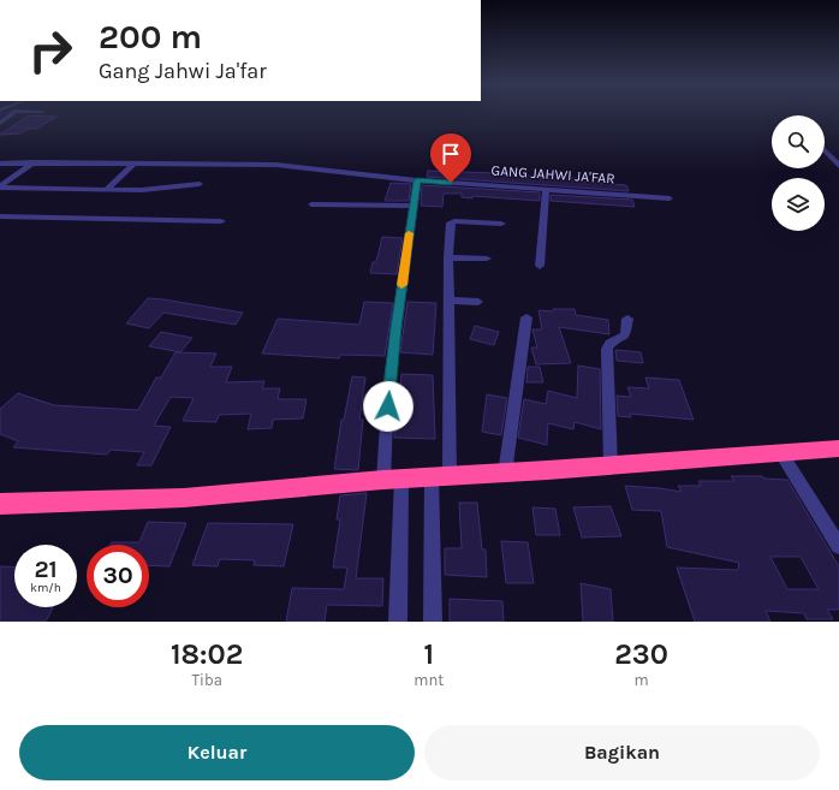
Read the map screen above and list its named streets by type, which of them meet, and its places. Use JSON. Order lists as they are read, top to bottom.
{
  "streets": {
    "street": ["GANG JAHWI JA'FAR"]
  },
  "page": {
    "turn": ["200 m", "Gang Jahwi Ja'far"],
    "speed": "21 km/h",
    "limit": "30",
    "eta": [
      "18:02",
      "Tiba",
      "1",
      "mnt",
      "230",
      "m"
    ],
    "buttons": ["Keluar", "Bagikan"]
  }
}
